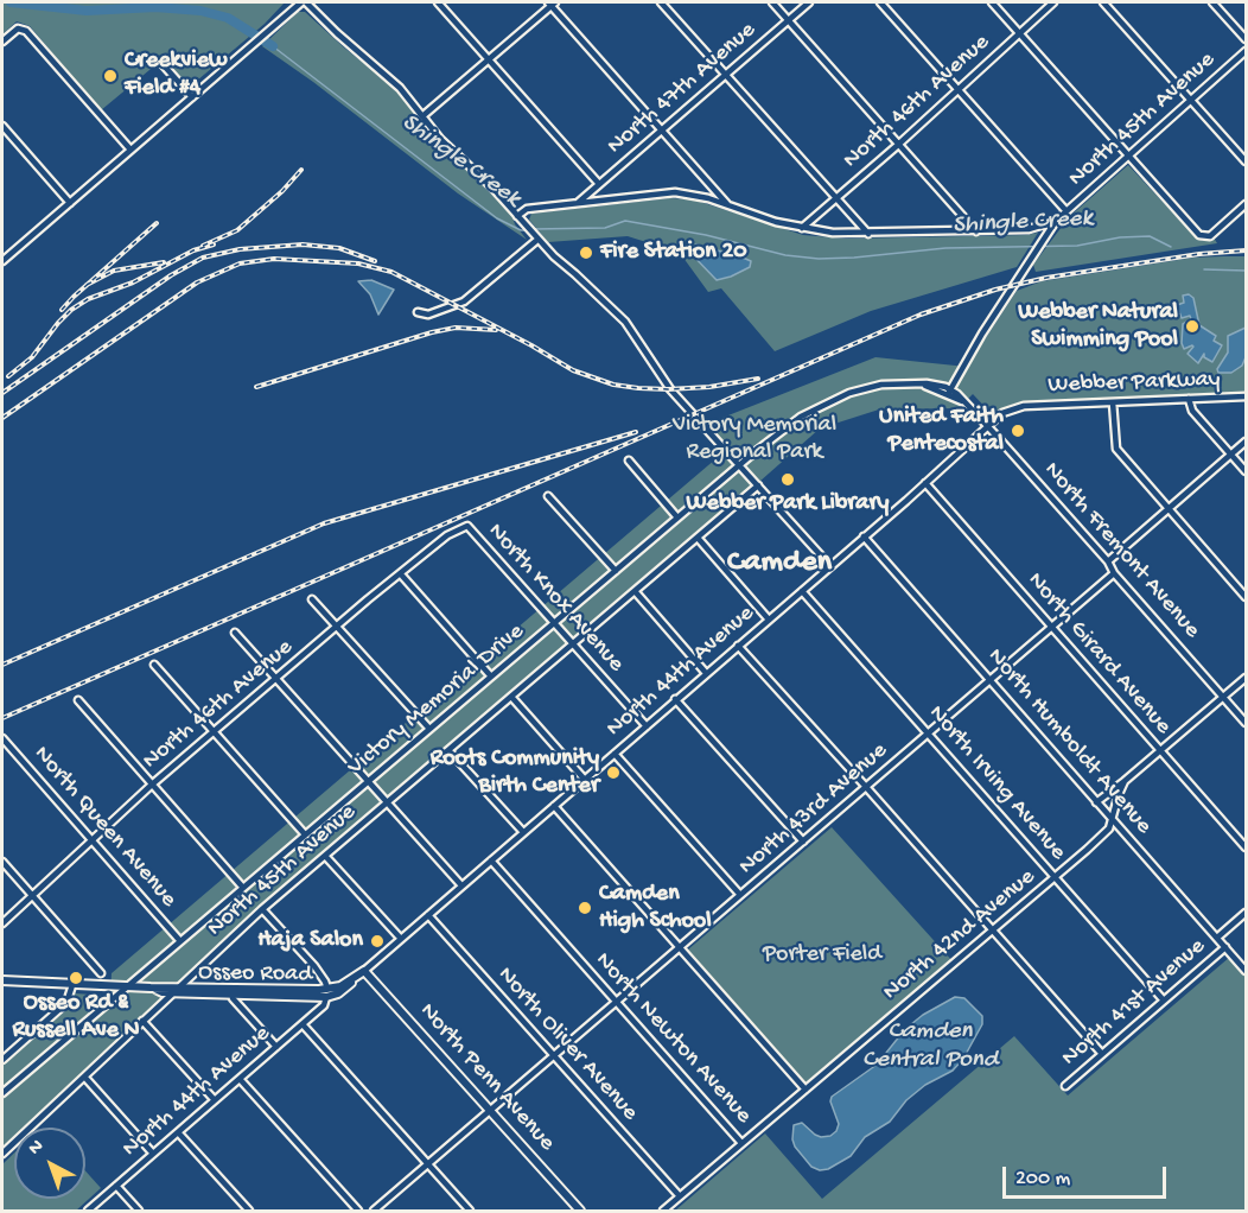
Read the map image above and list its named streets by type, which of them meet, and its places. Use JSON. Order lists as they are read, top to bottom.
{
  "streets": {
    "main road": ["Osseo Road", "North Penn Avenue"],
    "street": [
      "North 47th Avenue",
      "North 46th Avenue",
      "North 45th Avenue",
      "Webber Parkway",
      "North Fremont Avenue",
      "North Knox Avenue",
      "North Girard Avenue",
      "North 44th Avenue",
      "Victory Memorial Drive",
      "North Humboldt Avenue",
      "North Irving Avenue",
      "North 43rd Avenue",
      "North Queen Avenue",
      "North 42nd Avenue",
      "North 41st Avenue",
      "North Newton Avenue",
      "North Oliver Avenue"
    ]
  },
  "crossings": [
    ["North 46th Avenue", "North Knox Avenue"],
    ["North 46th Avenue", "North Queen Avenue"],
    ["North 45th Avenue", "North Knox Avenue"],
    ["North 45th Avenue", "Victory Memorial Drive"],
    ["North 45th Avenue", "Osseo Road"],
    ["Webber Parkway", "North 44th Avenue"],
    ["North Fremont Avenue", "North 44th Avenue"],
    ["North Fremont Avenue", "Victory Memorial Drive"],
    ["North Fremont Avenue", "North 43rd Avenue"],
    ["North Knox Avenue", "North 44th Avenue"],
    ["North Knox Avenue", "Victory Memorial Drive"],
    ["North Girard Avenue", "North 44th Avenue"],
    ["North Girard Avenue", "North 43rd Avenue"],
    ["North 44th Avenue", "North Humboldt Avenue"],
    ["North 44th Avenue", "North Irving Avenue"],
    ["North 44th Avenue", "Osseo Road"],
    ["North 44th Avenue", "North Newton Avenue"],
    ["North 44th Avenue", "North Oliver Avenue"],
    ["North 44th Avenue", "North Penn Avenue"],
    ["Victory Memorial Drive", "North Queen Avenue"],
    ["Victory Memorial Drive", "Osseo Road"],
    ["North Humboldt Avenue", "North 43rd Avenue"],
    ["North Humboldt Avenue", "North 42nd Avenue"],
    ["North Humboldt Avenue", "North 41st Avenue"],
    ["North Irving Avenue", "North 43rd Avenue"],
    ["North Irving Avenue", "North 42nd Avenue"],
    ["North Irving Avenue", "North 41st Avenue"],
    ["North 43rd Avenue", "North Newton Avenue"],
    ["North 43rd Avenue", "North Oliver Avenue"],
    ["North 43rd Avenue", "North Penn Avenue"],
    ["North 42nd Avenue", "North Newton Avenue"],
    ["North 42nd Avenue", "North Oliver Avenue"],
    ["Osseo Road", "North Penn Avenue"]
  ],
  "districts": ["Camden"],
  "water": ["Shingle Creek", "Camden Central Pond"],
  "parks": ["Victory Memorial Regional Park", "Porter Field"],
  "places": [
    "Creekview Field #4",
    "Fire Station 20",
    "Webber Natural Swimming Pool",
    "United Faith Pentecostal",
    "Webber Park Library",
    "Roots Community Birth Center",
    "Camden High School",
    "Haja Salon",
    "Osseo Rd & Russell Ave N"
  ],
  "scale_bar": "200 m",
  "north": "top left"
}
